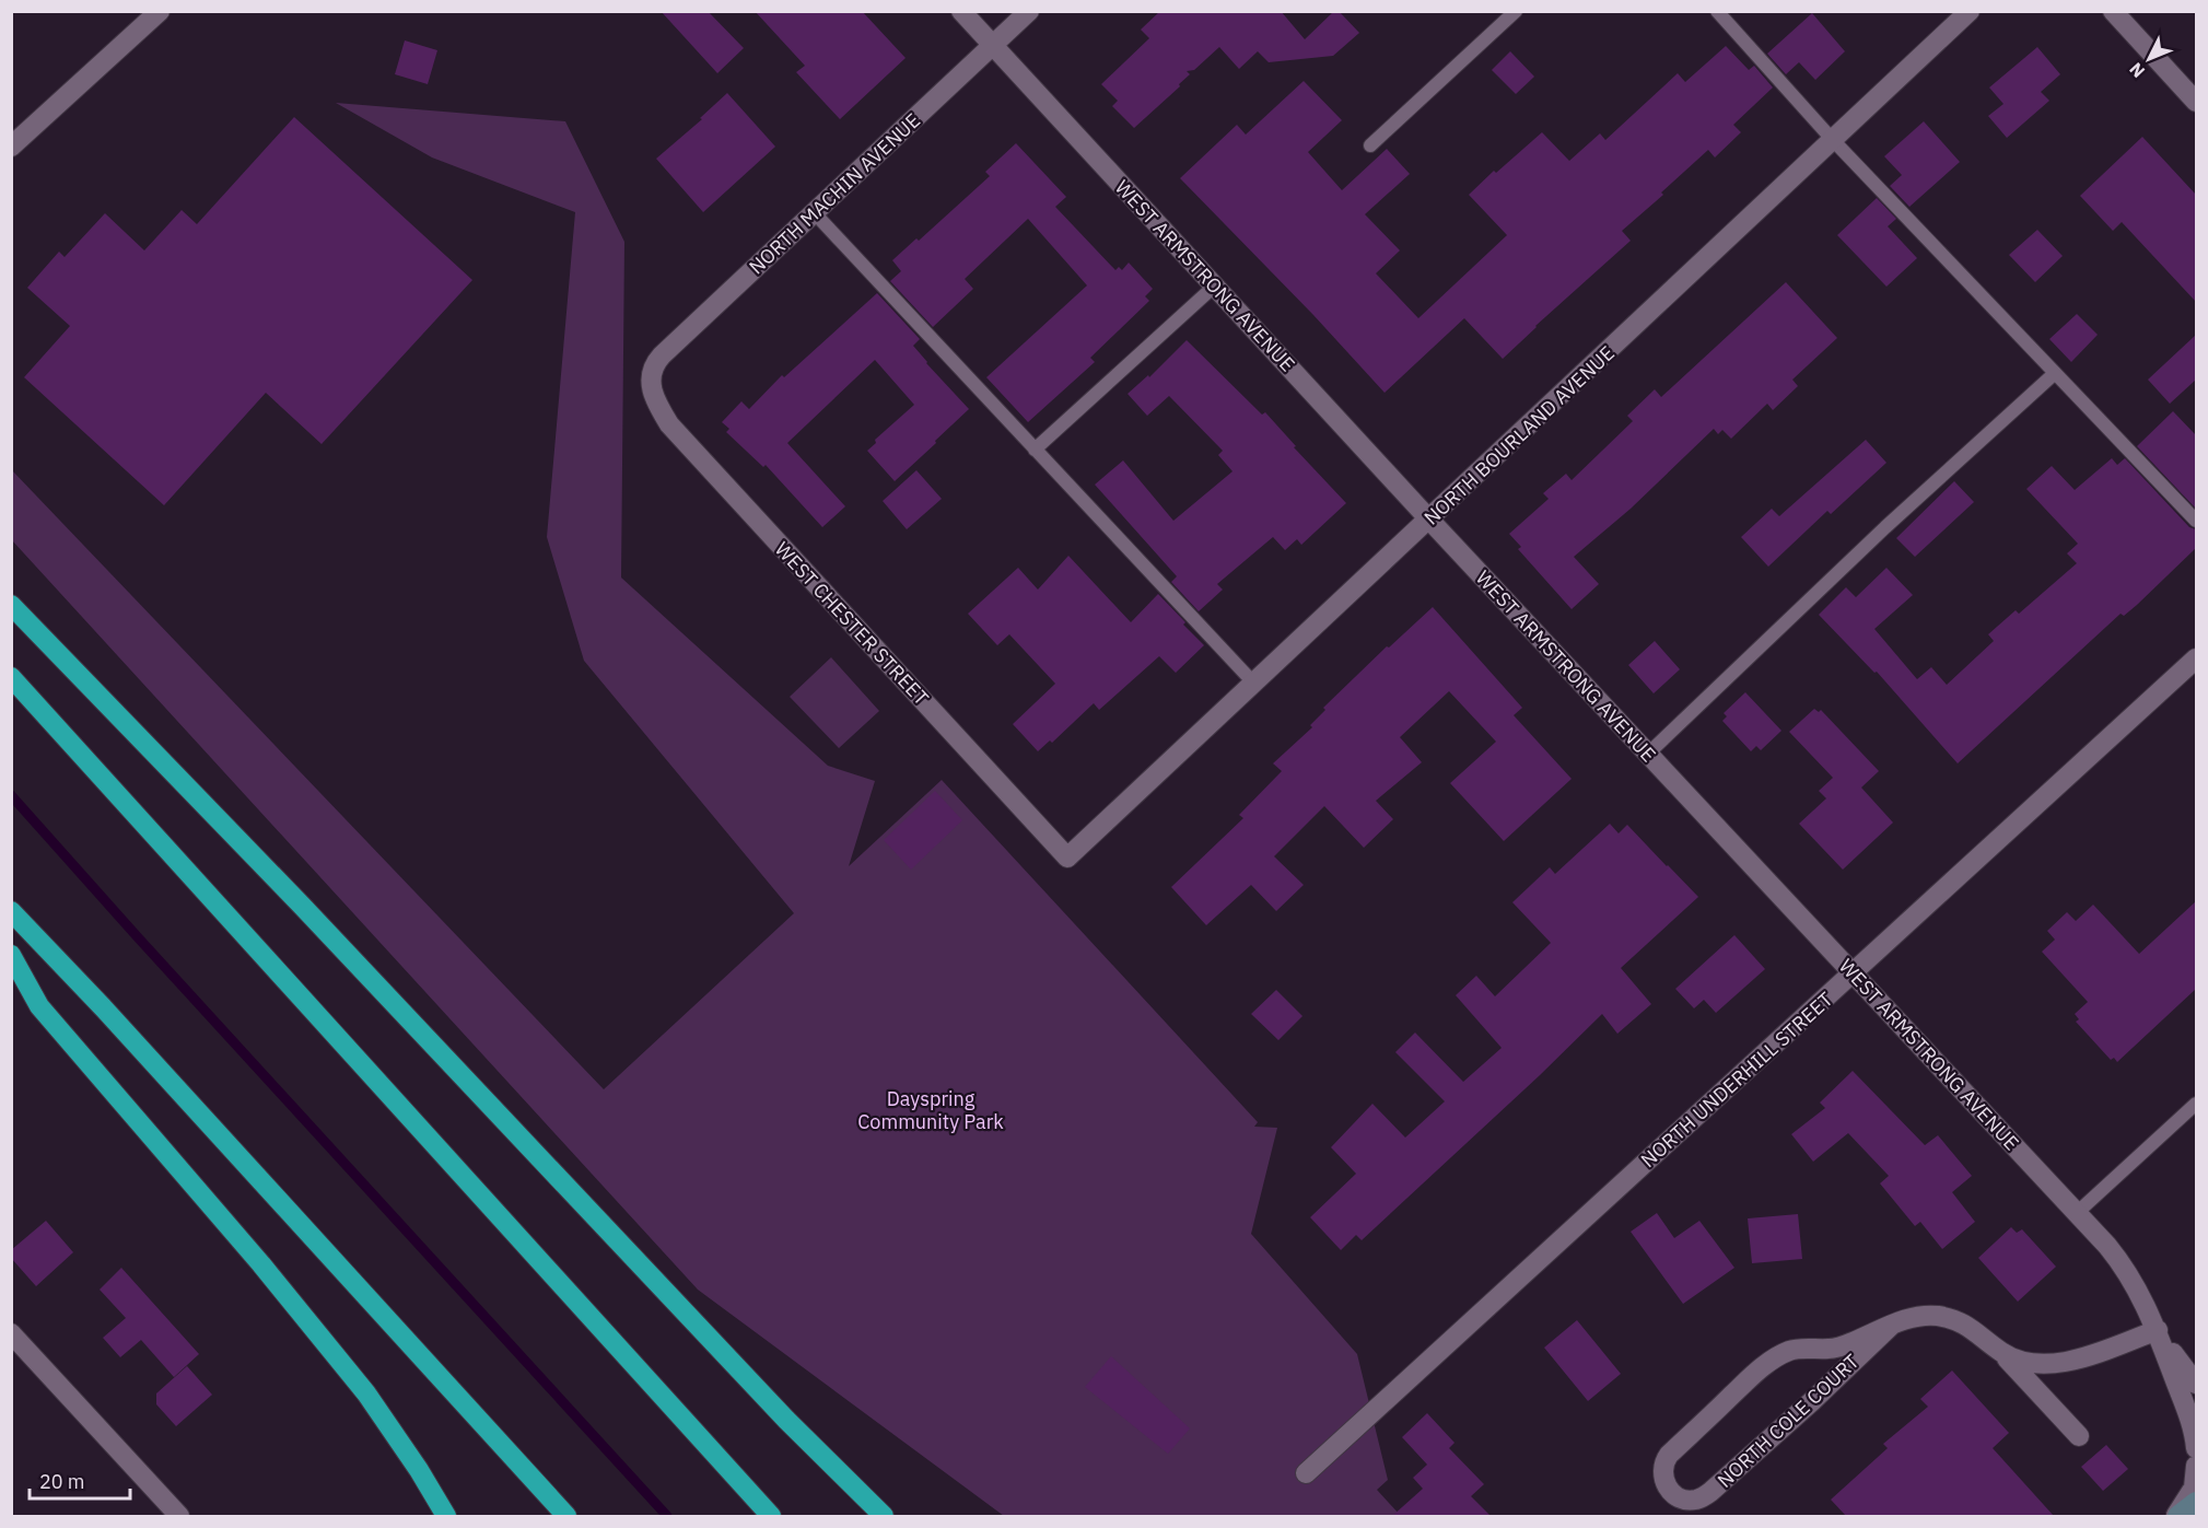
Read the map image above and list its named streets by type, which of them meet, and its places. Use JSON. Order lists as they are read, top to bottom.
{
  "streets": {
    "street": [
      "NORTH MACHIN AVENUE",
      "WEST ARMSTRONG AVENUE",
      "NORTH BOURLAND AVENUE",
      "WEST CHESTER STREET",
      "NORTH UNDERHILL STREET",
      "NORTH COLE COURT"
    ]
  },
  "crossings": [
    ["NORTH MACHIN AVENUE", "WEST ARMSTRONG AVENUE"],
    ["NORTH MACHIN AVENUE", "WEST CHESTER STREET"],
    ["WEST ARMSTRONG AVENUE", "NORTH BOURLAND AVENUE"],
    ["WEST ARMSTRONG AVENUE", "NORTH UNDERHILL STREET"],
    ["WEST ARMSTRONG AVENUE", "NORTH COLE COURT"],
    ["NORTH BOURLAND AVENUE", "WEST CHESTER STREET"]
  ],
  "parks": ["Dayspring Community Park"],
  "scale_bar": "20 m",
  "north": "bottom left"
}
